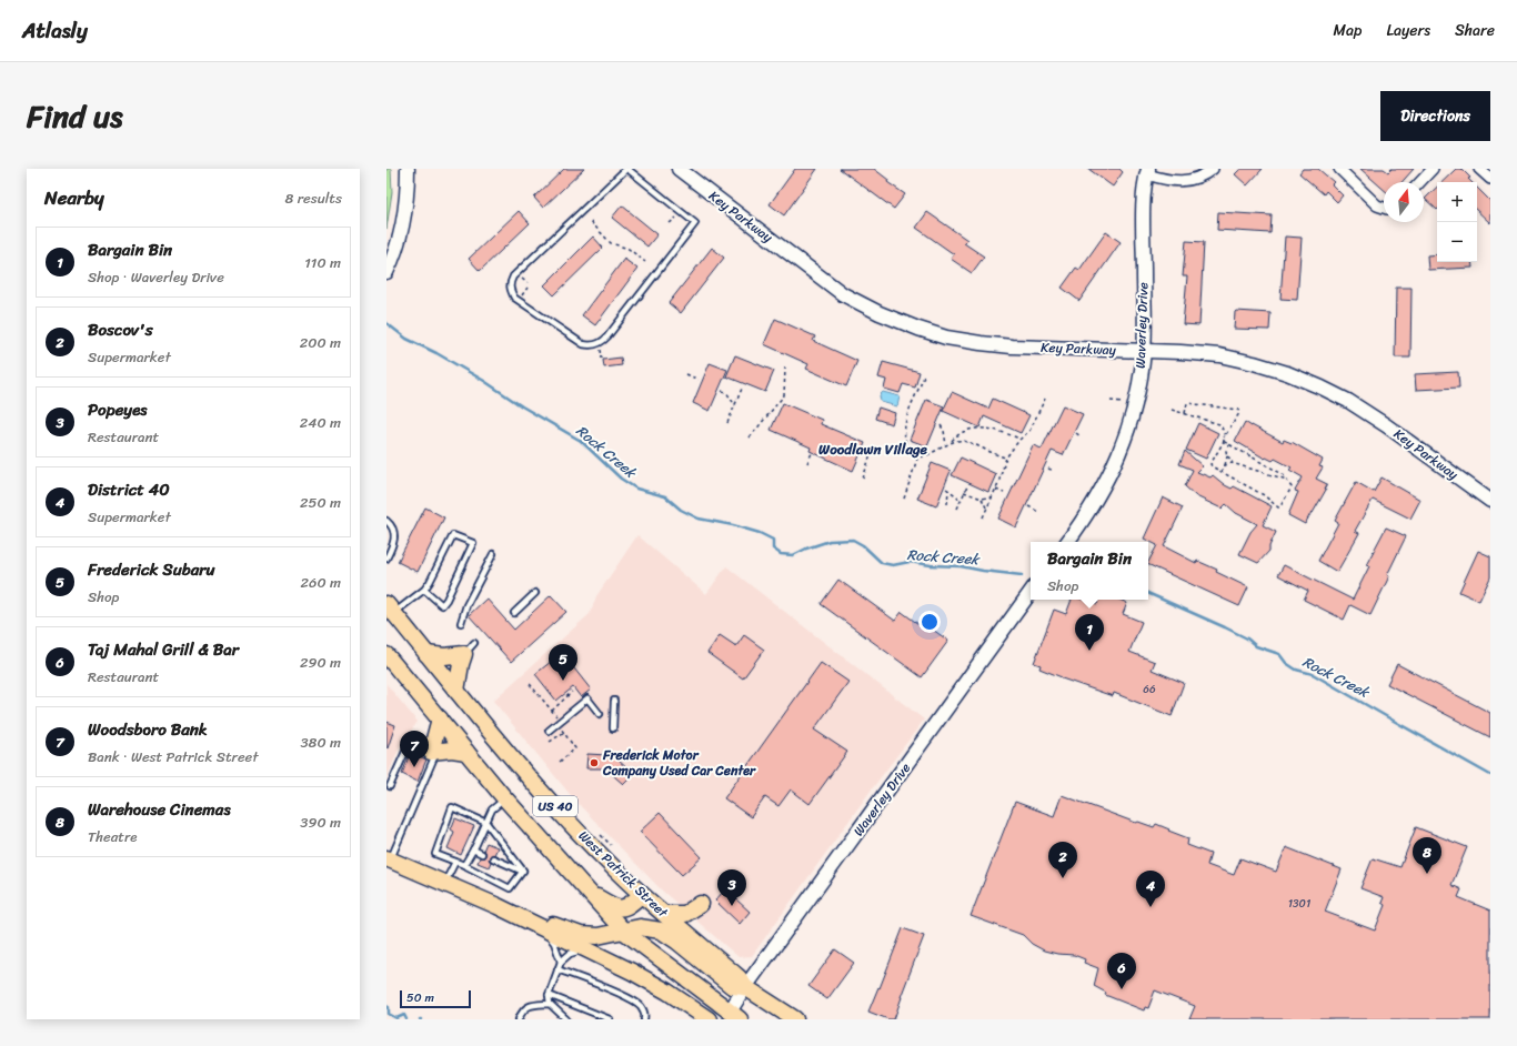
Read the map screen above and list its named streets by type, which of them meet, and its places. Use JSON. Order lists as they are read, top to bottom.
{
  "streets": {
    "main road": ["US 40", "West Patrick Street"],
    "street": ["Key Parkway", "Waverley Drive"]
  },
  "crossings": [
    ["Key Parkway", "Waverley Drive"],
    ["Waverley Drive", "US 40"],
    ["Waverley Drive", "West Patrick Street"]
  ],
  "districts": ["Woodlawn Village"],
  "water": ["Rock Creek"],
  "places": ["Frederick Motor Company Used Car Center"],
  "house_numbers": ["66", "1301"],
  "scale_bar": "50 m",
  "north": "top",
  "page": {
    "header": "Atlasly",
    "nav": ["Map", "Layers", "Share"],
    "title": "Find us",
    "buttons": "Directions",
    "heading": ["Nearby", "8 results"],
    "map_buttons": ["+", "−"],
    "list": [
      {
        "mark": "1",
        "name": "Bargain Bin",
        "note": "Shop · Waverley Drive",
        "value": "110 m"
      },
      {
        "mark": "2",
        "name": "Boscov's",
        "note": "Supermarket",
        "value": "200 m"
      },
      {
        "mark": "3",
        "name": "Popeyes",
        "note": "Restaurant",
        "value": "240 m"
      },
      {
        "mark": "4",
        "name": "District 40",
        "note": "Supermarket",
        "value": "250 m"
      },
      {
        "mark": "5",
        "name": "Frederick Subaru",
        "note": "Shop",
        "value": "260 m"
      },
      {
        "mark": "6",
        "name": "Taj Mahal Grill & Bar",
        "note": "Restaurant",
        "value": "290 m"
      },
      {
        "mark": "7",
        "name": "Woodsboro Bank",
        "note": "Bank · West Patrick Street",
        "value": "380 m"
      },
      {
        "mark": "8",
        "name": "Warehouse Cinemas",
        "note": "Theatre",
        "value": "390 m"
      }
    ],
    "popup": ["Bargain Bin", "Shop"],
    "pins": [
      "1",
      "5",
      "7",
      "8",
      "2",
      "3",
      "4",
      "6"
    ],
    "scale": "50 m"
  }
}
